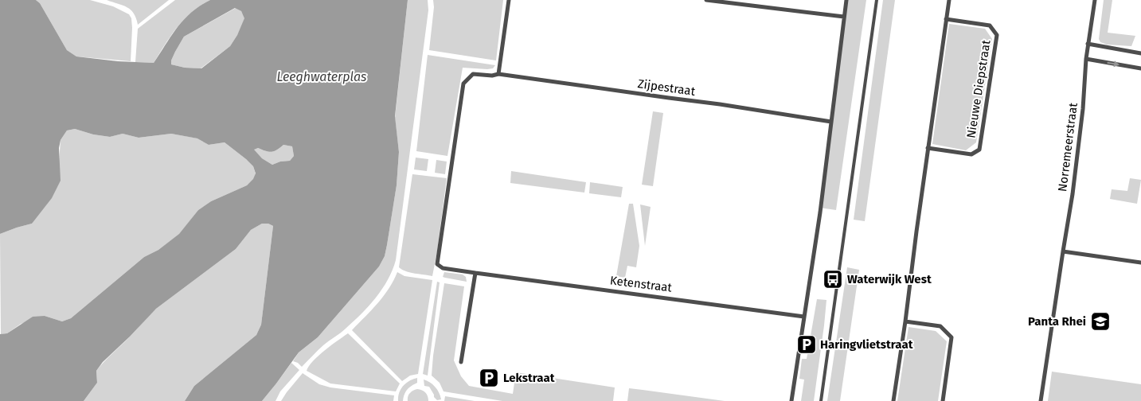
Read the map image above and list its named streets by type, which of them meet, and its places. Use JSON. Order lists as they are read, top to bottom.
{
  "streets": {
    "street": [
      "Zijpestraat",
      "Nieuwe Diepstraat",
      "Norremeerstraat",
      "Ketenstraat"
    ]
  },
  "water": ["Leeghwaterplas"],
  "places": {
    "bus stop": ["Waterwijk West"],
    "school or university": ["Panta Rhei"],
    "parking": ["Haringvlietstraat", "Lekstraat"]
  }
}
